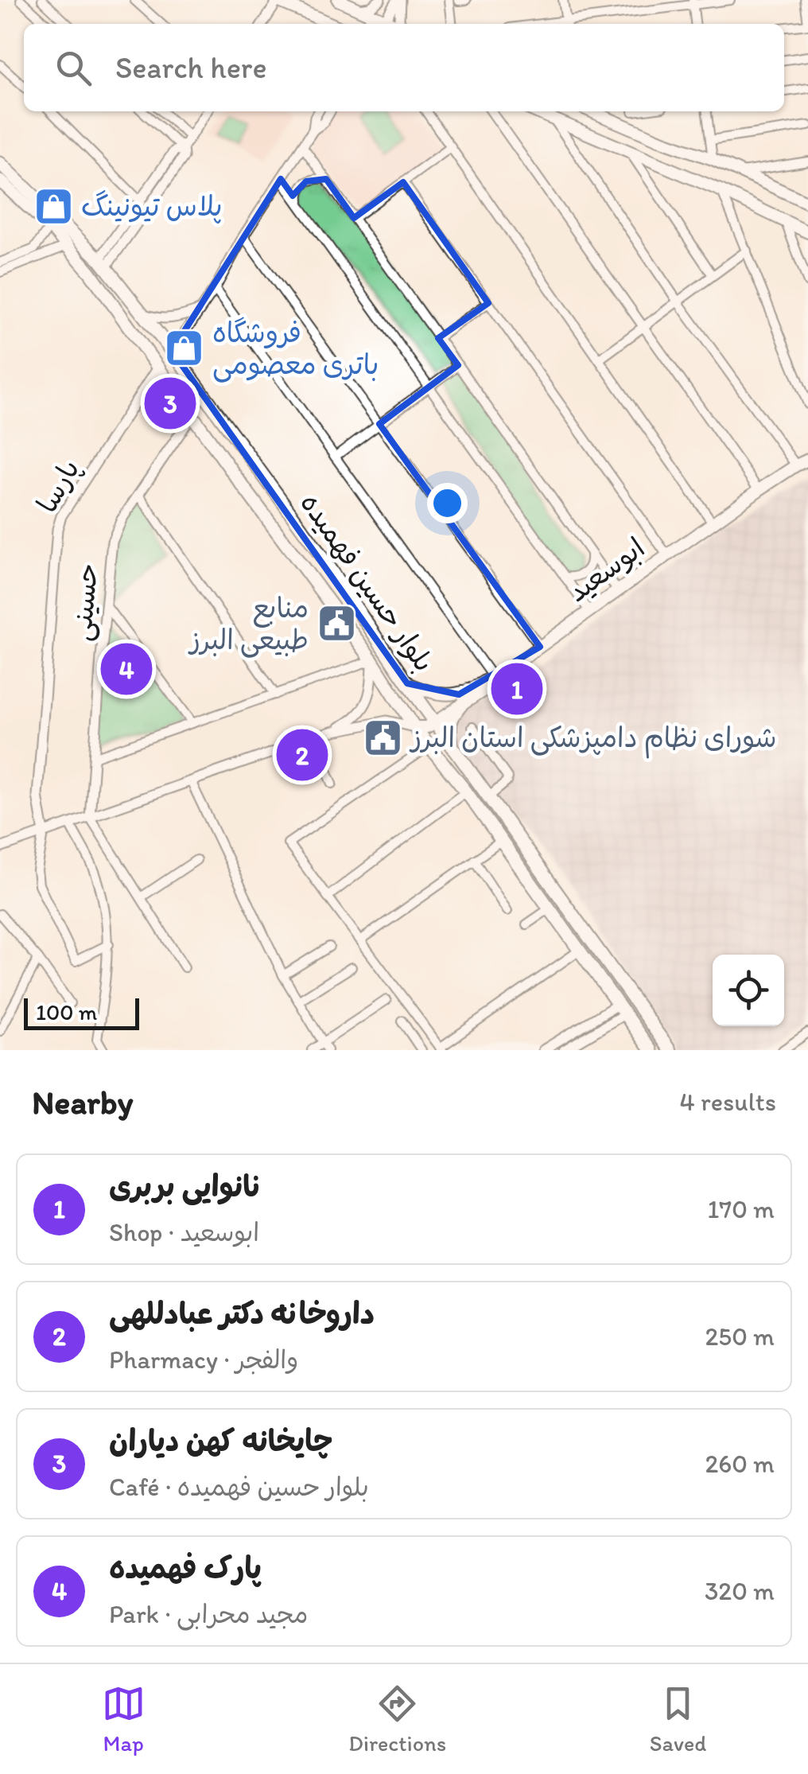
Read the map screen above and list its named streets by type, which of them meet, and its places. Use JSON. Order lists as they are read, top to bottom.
{
  "streets": {
    "main road": ["ابوسعید", "بلوار حسین فهمیده"],
    "street": ["پارسا", "حسینی"]
  },
  "crossings": [
    ["پارسا", "بلوار حسین فهمیده"],
    ["ابوسعید", "بلوار حسین فهمیده"],
    ["بلوار حسین فهمیده", "حسینی"]
  ],
  "places": {
    "shop": ["پلاس تیونینگ", "فروشگاه باتری معصومی"],
    "public building": ["منابع طبیعی البرز", "شورای نظام دامپزشکی استان البرز"]
  },
  "scale_bar": "100 m",
  "page": {
    "search": "Search here",
    "pins": [
      "3",
      "4",
      "1",
      "2"
    ],
    "scale": "100 m",
    "heading": ["Nearby", "4 results"],
    "list": [
      {
        "mark": "1",
        "name": "نانوایی بربری",
        "note": "Shop · ابوسعید",
        "value": "170 m"
      },
      {
        "mark": "2",
        "name": "داروخانه دکتر عبادللهی",
        "note": "Pharmacy · والفجر",
        "value": "250 m"
      },
      {
        "mark": "3",
        "name": "چایخانه کهن دیاران",
        "note": "Café · بلوار حسین فهمیده",
        "value": "260 m"
      },
      {
        "mark": "4",
        "name": "پارک فهمیده",
        "note": "Park · مجید محرابی",
        "value": "320 m"
      }
    ],
    "nav": ["Map", "Directions", "Saved"]
  }
}
